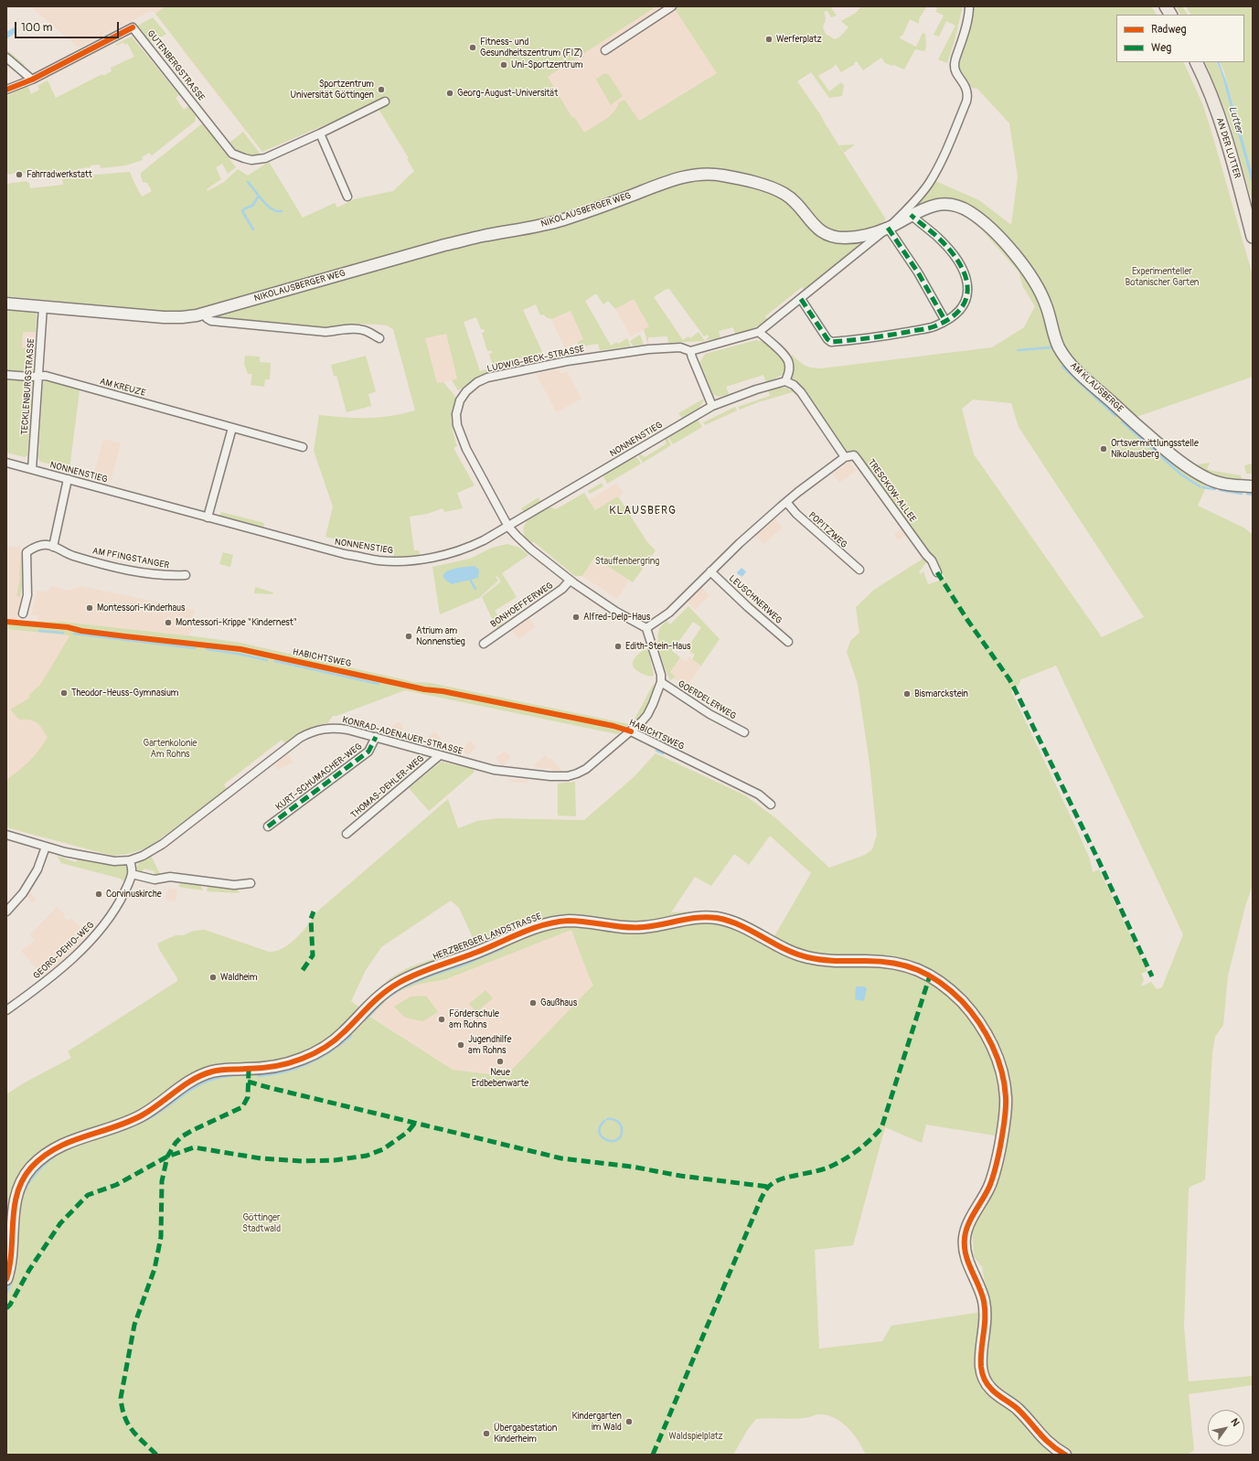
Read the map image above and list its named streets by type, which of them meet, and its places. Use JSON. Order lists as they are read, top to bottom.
{
  "streets": {
    "main road": ["AN DER LUTTER"],
    "street": [
      "GUTENBERGSTRASSE",
      "NIKOLAUSBERGER WEG",
      "LUDWIG-BECK-STRASSE",
      "TECKLENBURGSTRASSE",
      "AM KREUZE",
      "AM KLAUSBERGE",
      "NONNENSTIEG",
      "TRESCKOW-ALLEE",
      "POPITZWEG",
      "AM PFINGSTANGER",
      "LEUSCHNERWEG",
      "BONHOEFFERWEG",
      "HABICHTSWEG",
      "GOERDELERWEG",
      "KONRAD-ADENAUER-STRASSE",
      "KURT-SCHUMACHER-WEG",
      "THOMAS-DEHLER-WEG",
      "HERZBERGER LANDSTRASSE",
      "GEORG-DEHIO-WEG"
    ]
  },
  "crossings": [
    ["NIKOLAUSBERGER WEG", "TECKLENBURGSTRASSE"],
    ["NIKOLAUSBERGER WEG", "AM KLAUSBERGE"],
    ["LUDWIG-BECK-STRASSE", "AM KLAUSBERGE"],
    ["LUDWIG-BECK-STRASSE", "NONNENSTIEG"],
    ["TECKLENBURGSTRASSE", "AM KREUZE"],
    ["TECKLENBURGSTRASSE", "NONNENSTIEG"],
    ["HABICHTSWEG", "KONRAD-ADENAUER-STRASSE"],
    ["KONRAD-ADENAUER-STRASSE", "KURT-SCHUMACHER-WEG"],
    ["KONRAD-ADENAUER-STRASSE", "THOMAS-DEHLER-WEG"]
  ],
  "districts": ["KLAUSBERG"],
  "water": ["Lutter"],
  "parks": [
    "Experimenteller Botanischer Garten",
    "Stauffenbergring",
    "Gartenkolonie Am Rohns",
    "Göttinger Stadtwald",
    "Waldspielplatz"
  ],
  "places": [
    "Werferplatz",
    "Fitness- und Gesundheitszentrum (FIZ)",
    "Uni-Sportzentrum",
    "Sportzentrum Universität Göttingen",
    "Georg-August-Universität",
    "Fahrradwerkstatt",
    "Ortsvermittlungsstelle Nikolausberg",
    "Montessori-Kinderhaus",
    "Alfred-Delp-Haus",
    "Montessori-Krippe \"Kindernest\"",
    "Atrium am Nonnenstieg",
    "Edith-Stein-Haus",
    "Theodor-Heuss-Gymnasium",
    "Bismarckstein",
    "Corvinuskirche",
    "Waldheim",
    "Gaußhaus",
    "Förderschule am Rohns",
    "Jugendhilfe am Rohns",
    "Neue Erdbebenwarte",
    "Kindergarten im Wald",
    "Übergabestation Kinderheim"
  ],
  "legend": ["Radweg", "Weg"],
  "scale_bar": "100 m",
  "north": "top right"
}
